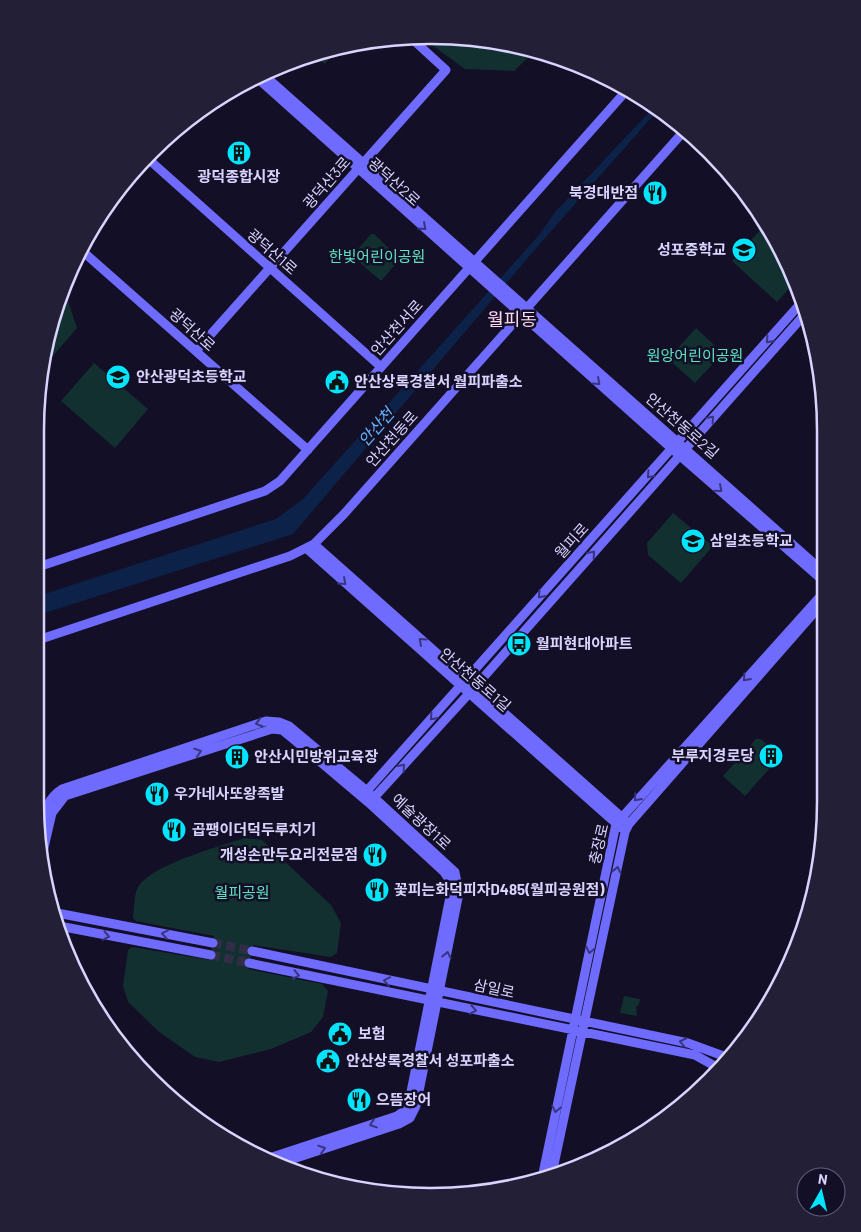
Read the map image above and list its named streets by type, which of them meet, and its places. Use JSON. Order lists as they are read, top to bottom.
{
  "streets": {
    "street": [
      "광덕산2로",
      "광덕산3로",
      "광덕산1로",
      "안산천서로",
      "광덕산로",
      "안산천동로2길",
      "안산천동로",
      "월피로",
      "안산천동로1길",
      "예술광장1로",
      "충장로",
      "삼일로"
    ]
  },
  "crossings": [
    ["광덕산2로", "광덕산3로"],
    ["광덕산2로", "안산천서로"],
    ["광덕산2로", "안산천동로2길"],
    ["광덕산3로", "광덕산1로"],
    ["광덕산3로", "광덕산로"],
    ["광덕산1로", "안산천서로"],
    ["안산천서로", "광덕산로"],
    ["안산천동로2길", "안산천동로"],
    ["안산천동로2길", "월피로"],
    ["안산천동로", "안산천동로1길"],
    ["월피로", "안산천동로1길"],
    ["월피로", "예술광장1로"],
    ["안산천동로1길", "충장로"],
    ["예술광장1로", "삼일로"],
    ["충장로", "삼일로"]
  ],
  "districts": ["월피동"],
  "water": ["안산천"],
  "parks": ["한빛어린이공원", "원앙어린이공원", "월피공원"],
  "places": {
    "building": ["광덕종합시장", "부루지경로당", "안산시민방위교육장"],
    "restaurant": [
      "북경대반점",
      "우가네사또왕족발",
      "곱팽이더덕두루치기",
      "개성손만두요리전문점",
      "꽃피는화덕피자D485(월피공원점)",
      "으뜸장어"
    ],
    "school or university": ["성포중학교", "안산광덕초등학교", "삼일초등학교"],
    "public building": ["안산상록경찰서 월피파출소", "보험", "안산상록경찰서 성포파출소"],
    "bus stop": ["월피현대아파트"]
  },
  "north": "top"
}
